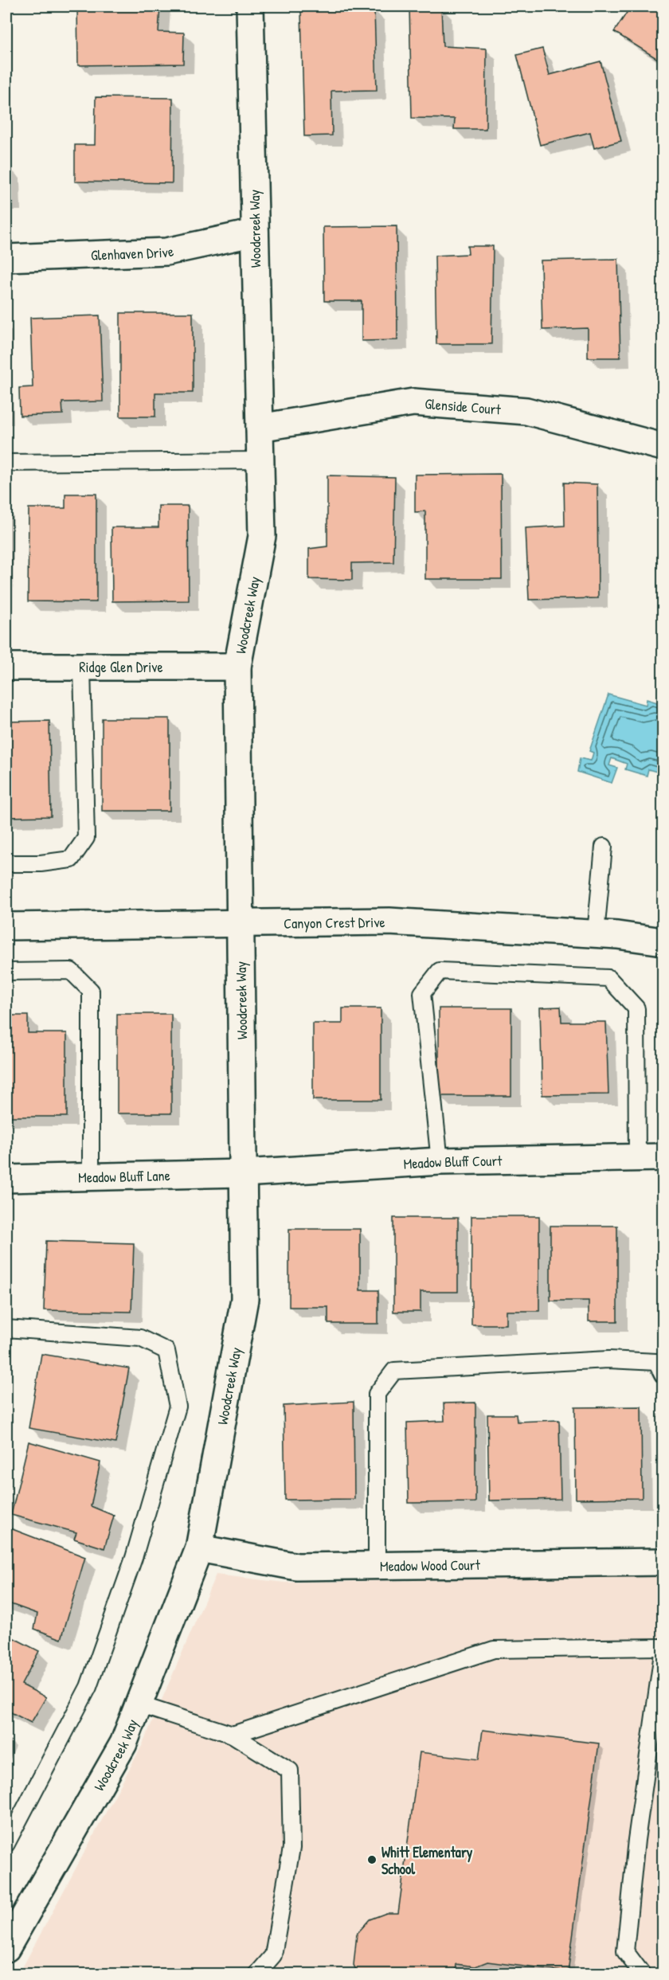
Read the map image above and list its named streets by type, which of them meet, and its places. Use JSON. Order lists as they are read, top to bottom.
{
  "streets": {
    "street": [
      "Woodcreek Way",
      "Glenhaven Drive",
      "Glenside Court",
      "Ridge Glen Drive",
      "Canyon Crest Drive",
      "Meadow Bluff Court",
      "Meadow Bluff Lane",
      "Meadow Wood Court"
    ]
  },
  "crossings": [
    ["Woodcreek Way", "Glenhaven Drive"],
    ["Woodcreek Way", "Glenside Court"],
    ["Woodcreek Way", "Ridge Glen Drive"],
    ["Woodcreek Way", "Canyon Crest Drive"],
    ["Woodcreek Way", "Meadow Bluff Court"],
    ["Woodcreek Way", "Meadow Bluff Lane"],
    ["Woodcreek Way", "Meadow Wood Court"],
    ["Meadow Bluff Court", "Meadow Bluff Lane"]
  ],
  "places": ["Whitt Elementary School"]
}
